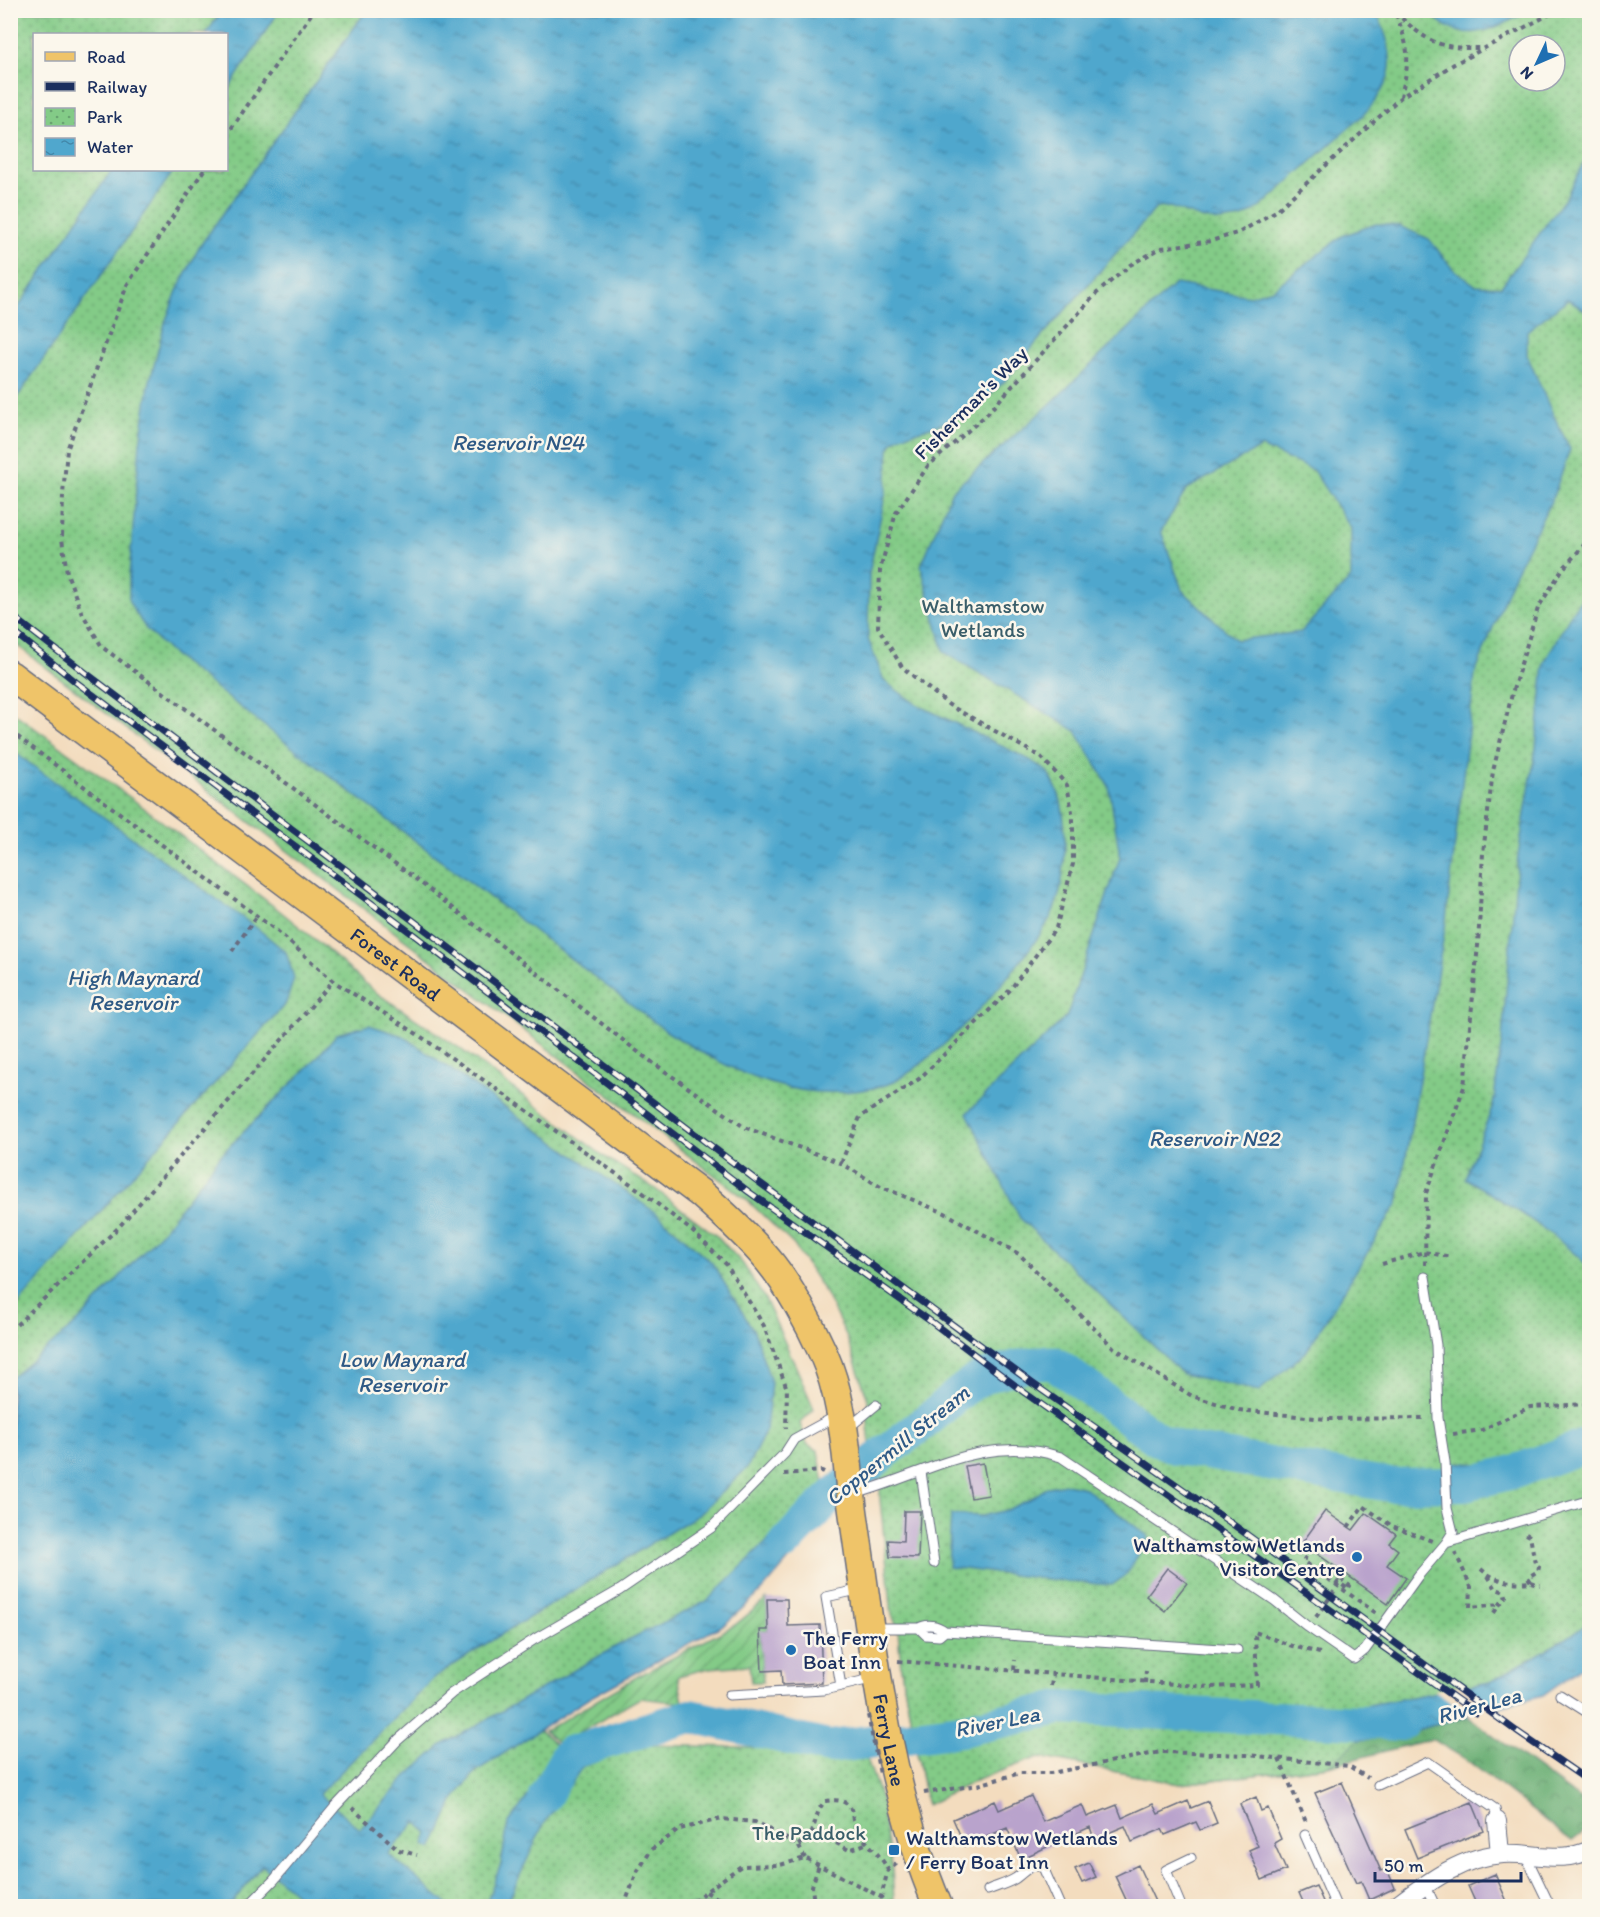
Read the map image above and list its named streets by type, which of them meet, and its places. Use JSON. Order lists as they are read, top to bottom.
{
  "streets": {
    "main road": ["Forest Road", "Ferry Lane"],
    "path": ["Fisherman's Way"]
  },
  "crossings": [
    ["Forest Road", "Ferry Lane"]
  ],
  "water": [
    "Reservoir №4",
    "High Maynard Reservoir",
    "Reservoir №2",
    "Low Maynard Reservoir",
    "Coppermill Stream",
    "River Lea"
  ],
  "parks": ["Walthamstow Wetlands", "The Paddock"],
  "places": {
    "other": ["Walthamstow Wetlands Visitor Centre", "The Ferry Boat Inn"],
    "transit": ["Walthamstow Wetlands / Ferry Boat Inn"]
  },
  "legend": [
    "Road",
    "Railway",
    "Park",
    "Water"
  ],
  "scale_bar": "50 m",
  "north": "bottom left"
}
